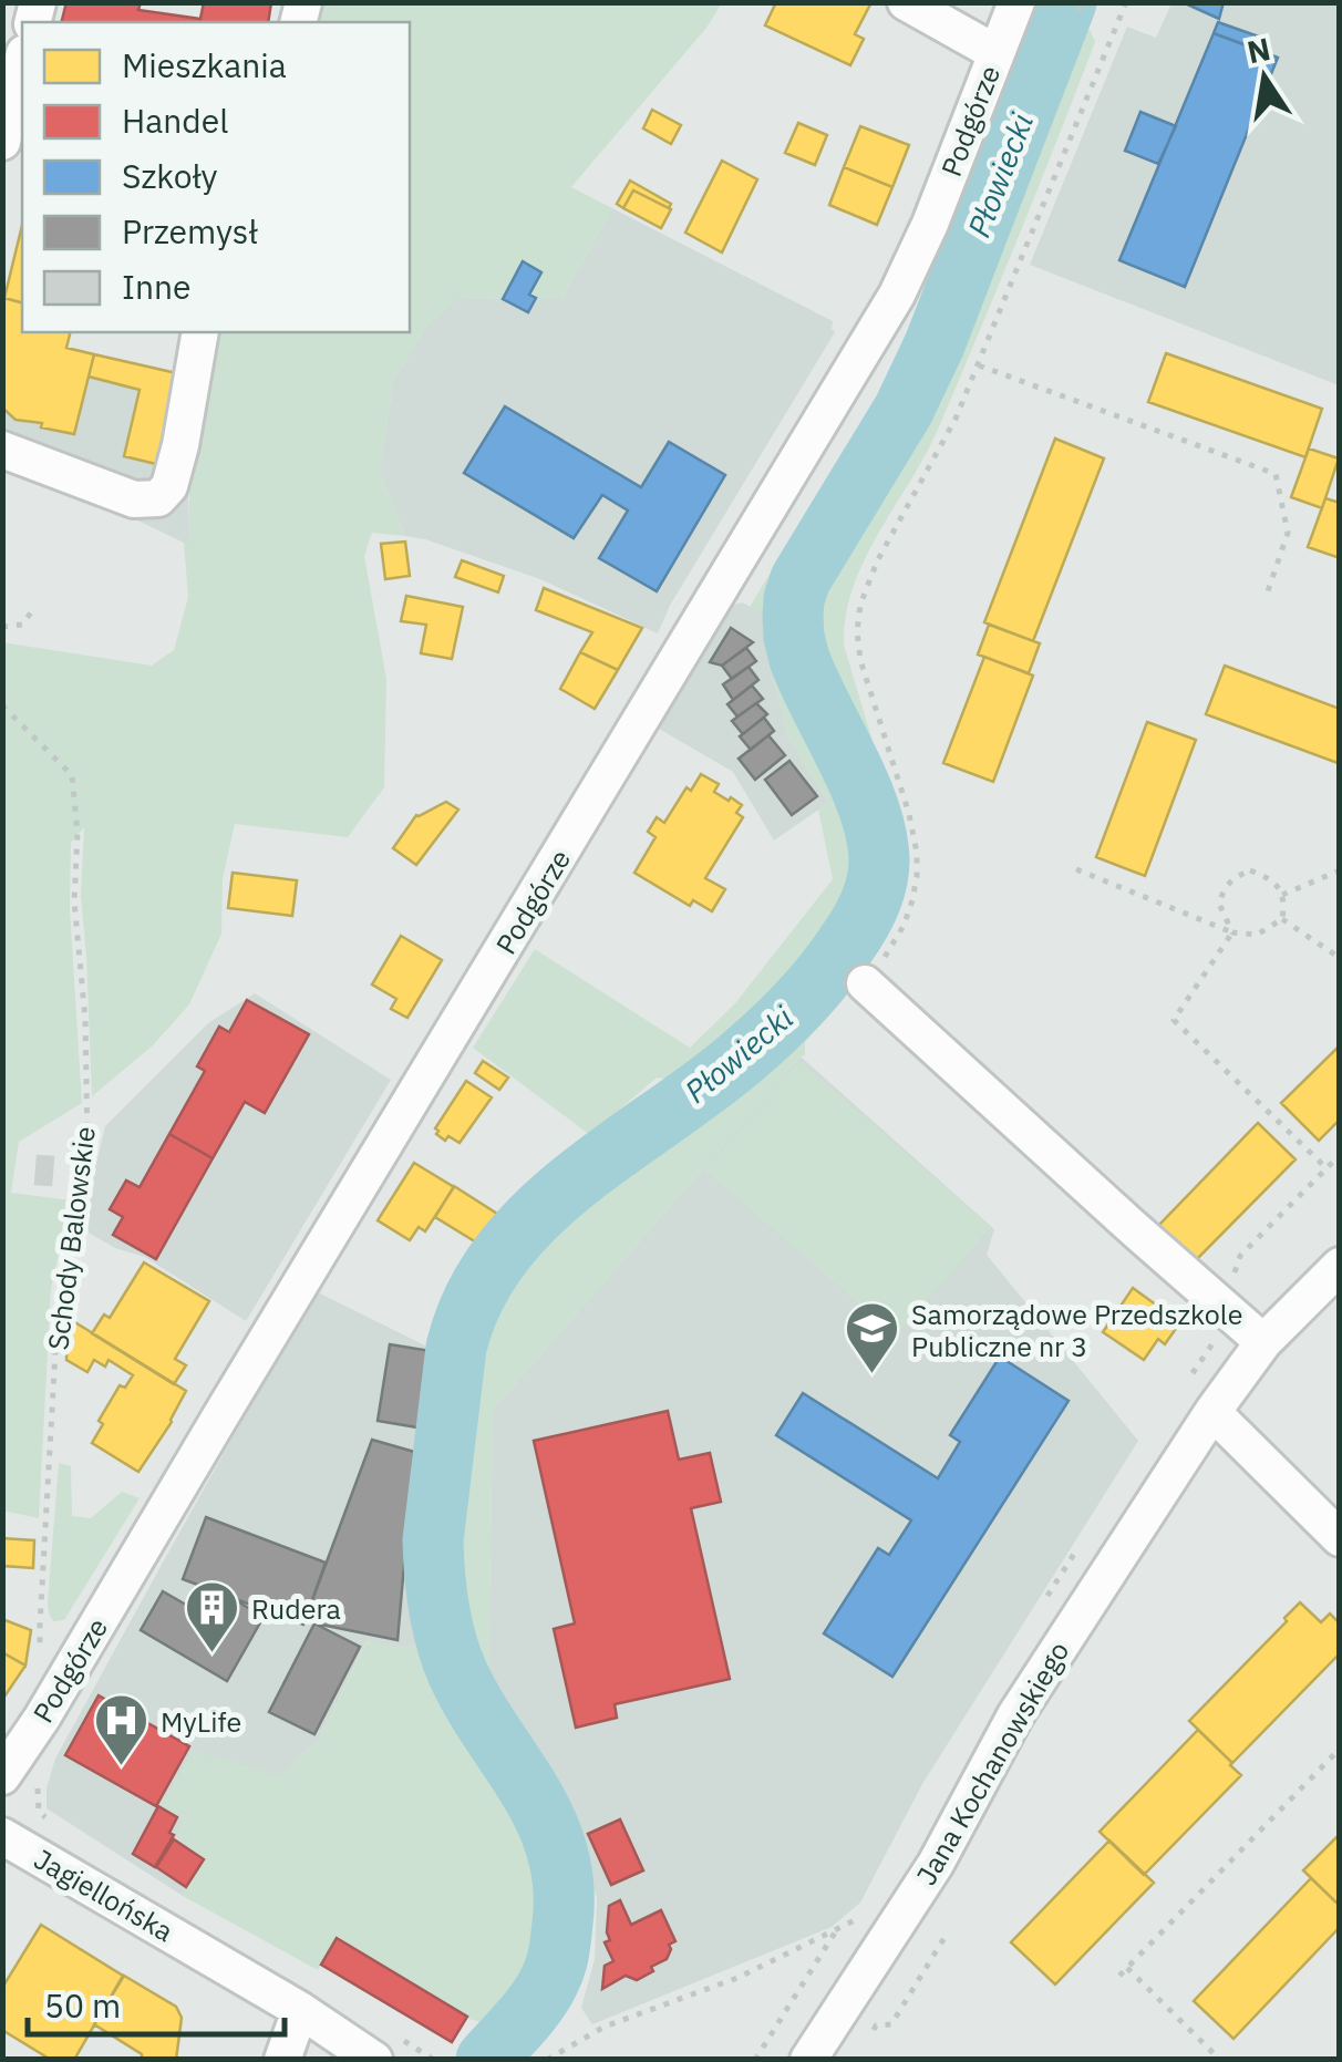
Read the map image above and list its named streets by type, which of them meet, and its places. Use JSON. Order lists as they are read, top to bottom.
{
  "streets": {
    "street": ["Podgórze", "Jana Kochanowskiego", "Jagiellońska"],
    "path": ["Schody Balowskie"]
  },
  "water": ["Płowiecki"],
  "places": {
    "school or university": ["Samorządowe Przedszkole Publiczne nr 3"],
    "building": ["Rudera"],
    "hospital": ["MyLife"]
  },
  "legend": [
    "Mieszkania",
    "Handel",
    "Szkoły",
    "Przemysł",
    "Inne"
  ],
  "scale_bar": "50 m",
  "north": "top"
}
